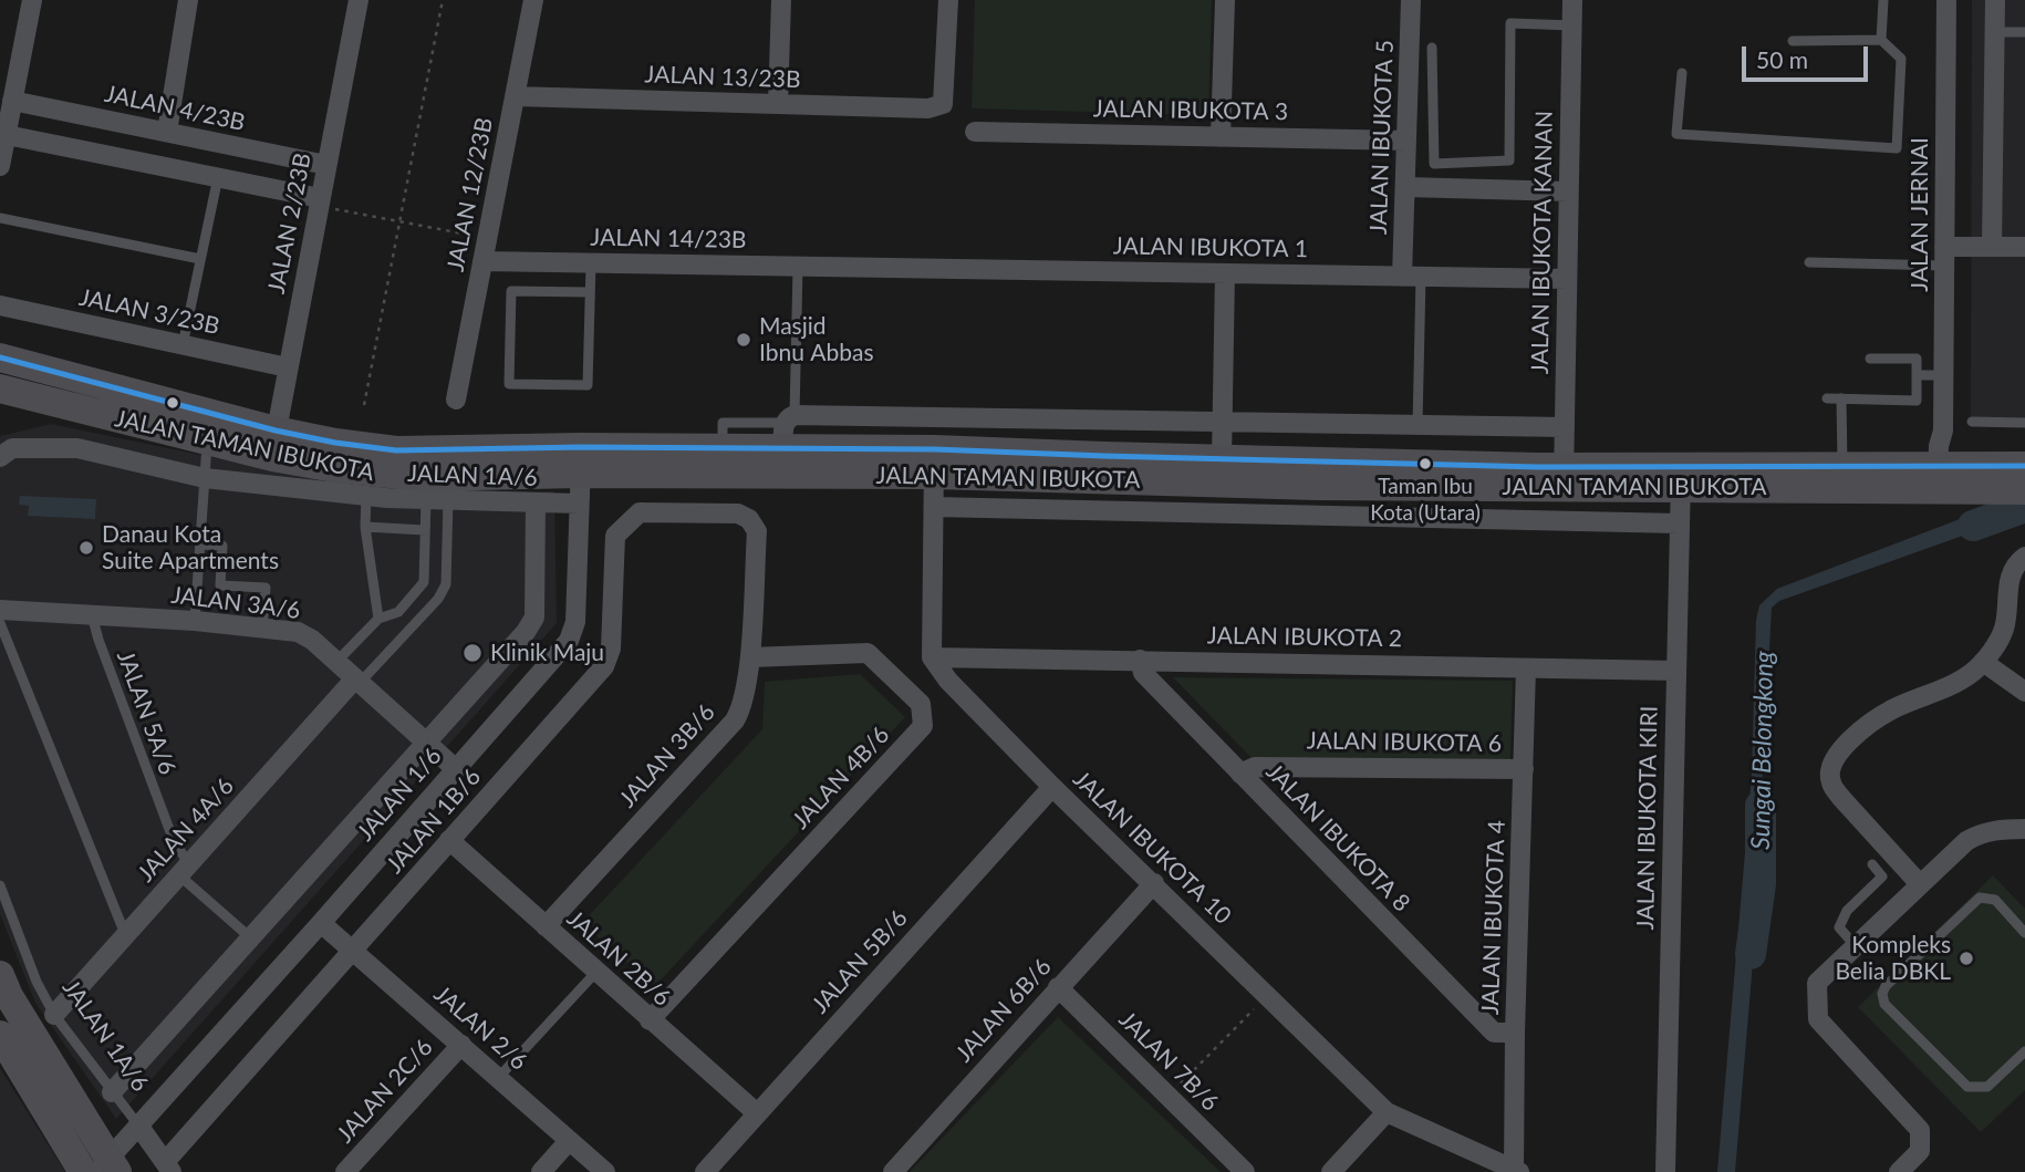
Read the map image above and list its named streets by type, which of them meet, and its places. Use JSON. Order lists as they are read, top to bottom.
{
  "streets": {
    "main road": ["JALAN TAMAN IBUKOTA"],
    "street": [
      "JALAN 13/23B",
      "JALAN 4/23B",
      "JALAN IBUKOTA 3",
      "JALAN IBUKOTA 5",
      "JALAN 12/23B",
      "JALAN JERNAI",
      "JALAN 2/23B",
      "JALAN 14/23B",
      "JALAN IBUKOTA KANAN",
      "JALAN IBUKOTA 1",
      "JALAN 3/23B",
      "JALAN 1A/6",
      "JALAN 3A/6",
      "JALAN IBUKOTA 2",
      "JALAN IBUKOTA 6",
      "JALAN 3B/6",
      "JALAN 4B/6",
      "JALAN 1/6",
      "JALAN IBUKOTA KIRI",
      "JALAN 1B/6",
      "JALAN 4A/6",
      "JALAN IBUKOTA 8",
      "JALAN IBUKOTA 10",
      "JALAN IBUKOTA 4",
      "JALAN 2B/6",
      "JALAN 5B/6",
      "JALAN 6B/6",
      "JALAN 2/6",
      "JALAN 7B/6",
      "JALAN 2C/6"
    ],
    "lane": ["JALAN 5A/6"]
  },
  "crossings": [
    ["JALAN 13/23B", "JALAN 12/23B"],
    ["JALAN 4/23B", "JALAN 2/23B"],
    ["JALAN IBUKOTA 3", "JALAN IBUKOTA 5"],
    ["JALAN IBUKOTA 5", "JALAN IBUKOTA 1"],
    ["JALAN 12/23B", "JALAN 14/23B"],
    ["JALAN JERNAI", "JALAN TAMAN IBUKOTA"],
    ["JALAN 2/23B", "JALAN 3/23B"],
    ["JALAN 2/23B", "JALAN TAMAN IBUKOTA"],
    ["JALAN 14/23B", "JALAN IBUKOTA 1"],
    ["JALAN IBUKOTA KANAN", "JALAN IBUKOTA 1"],
    ["JALAN IBUKOTA KANAN", "JALAN TAMAN IBUKOTA"],
    ["JALAN TAMAN IBUKOTA", "JALAN 1/6"],
    ["JALAN TAMAN IBUKOTA", "JALAN IBUKOTA KIRI"],
    ["JALAN 1A/6", "JALAN 1/6"],
    ["JALAN 1A/6", "JALAN 4A/6"],
    ["JALAN 3A/6", "JALAN 5A/6"],
    ["JALAN 3A/6", "JALAN 1/6"],
    ["JALAN 3A/6", "JALAN 4A/6"],
    ["JALAN IBUKOTA 2", "JALAN IBUKOTA KIRI"],
    ["JALAN IBUKOTA 2", "JALAN IBUKOTA 8"],
    ["JALAN IBUKOTA 2", "JALAN IBUKOTA 10"],
    ["JALAN IBUKOTA 2", "JALAN IBUKOTA 4"],
    ["JALAN 5A/6", "JALAN 4A/6"],
    ["JALAN IBUKOTA 6", "JALAN IBUKOTA 8"],
    ["JALAN IBUKOTA 6", "JALAN IBUKOTA 4"],
    ["JALAN 3B/6", "JALAN 4B/6"],
    ["JALAN 3B/6", "JALAN 1B/6"],
    ["JALAN 3B/6", "JALAN 2B/6"],
    ["JALAN 4B/6", "JALAN 2B/6"],
    ["JALAN 1/6", "JALAN 2/6"],
    ["JALAN 1B/6", "JALAN 2B/6"],
    ["JALAN 1B/6", "JALAN 2/6"],
    ["JALAN IBUKOTA 8", "JALAN IBUKOTA 4"],
    ["JALAN IBUKOTA 10", "JALAN IBUKOTA 4"],
    ["JALAN IBUKOTA 10", "JALAN 5B/6"],
    ["JALAN IBUKOTA 10", "JALAN 6B/6"],
    ["JALAN 2B/6", "JALAN 5B/6"],
    ["JALAN 6B/6", "JALAN 7B/6"],
    ["JALAN 2/6", "JALAN 2C/6"]
  ],
  "water": ["Sungai Belongkong"],
  "places": [
    "Masjid Ibnu Abbas",
    "Taman Ibu Kota (Utara)",
    "Danau Kota Suite Apartments",
    "Klinik Maju",
    "Kompleks Belia DBKL"
  ],
  "scale_bar": "50 m"
}
